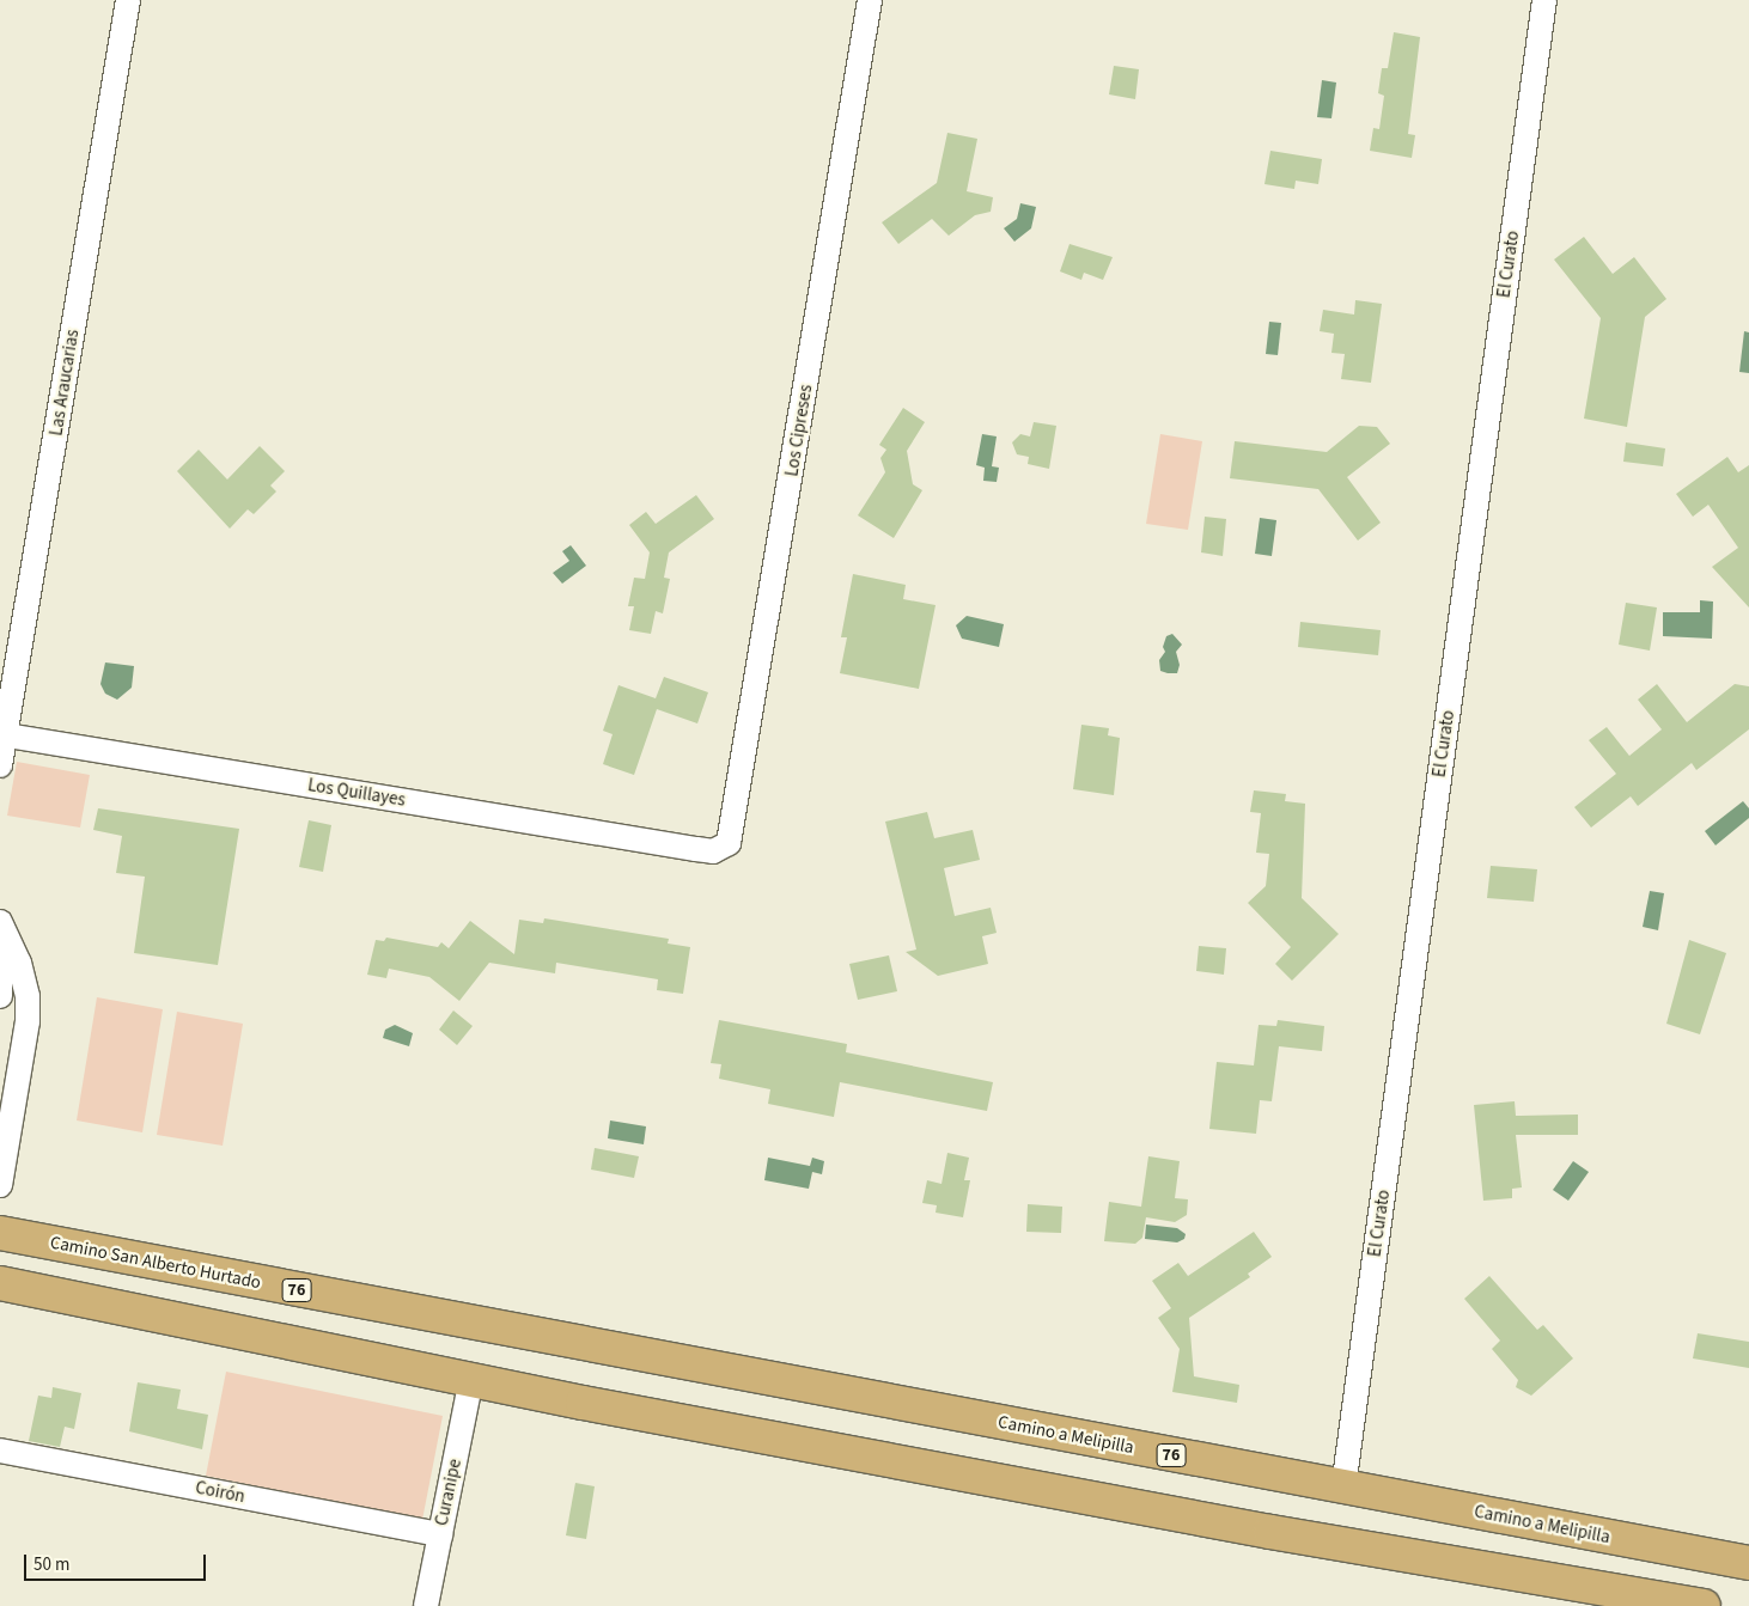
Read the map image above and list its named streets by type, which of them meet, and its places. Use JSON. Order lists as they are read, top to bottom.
{
  "streets": {
    "main road": ["Camino San Alberto Hurtado", "76", "Camino a Melipilla"],
    "street": [
      "El Curato",
      "Las Araucarias",
      "Los Cipreses",
      "Los Quillayes",
      "Coirón",
      "Curanipe"
    ]
  },
  "crossings": [
    ["El Curato", "Camino a Melipilla"],
    ["Las Araucarias", "Los Quillayes"],
    ["Los Cipreses", "Los Quillayes"],
    ["Camino San Alberto Hurtado", "Camino a Melipilla"],
    ["Coirón", "Curanipe"]
  ],
  "scale_bar": "50 m"
}
